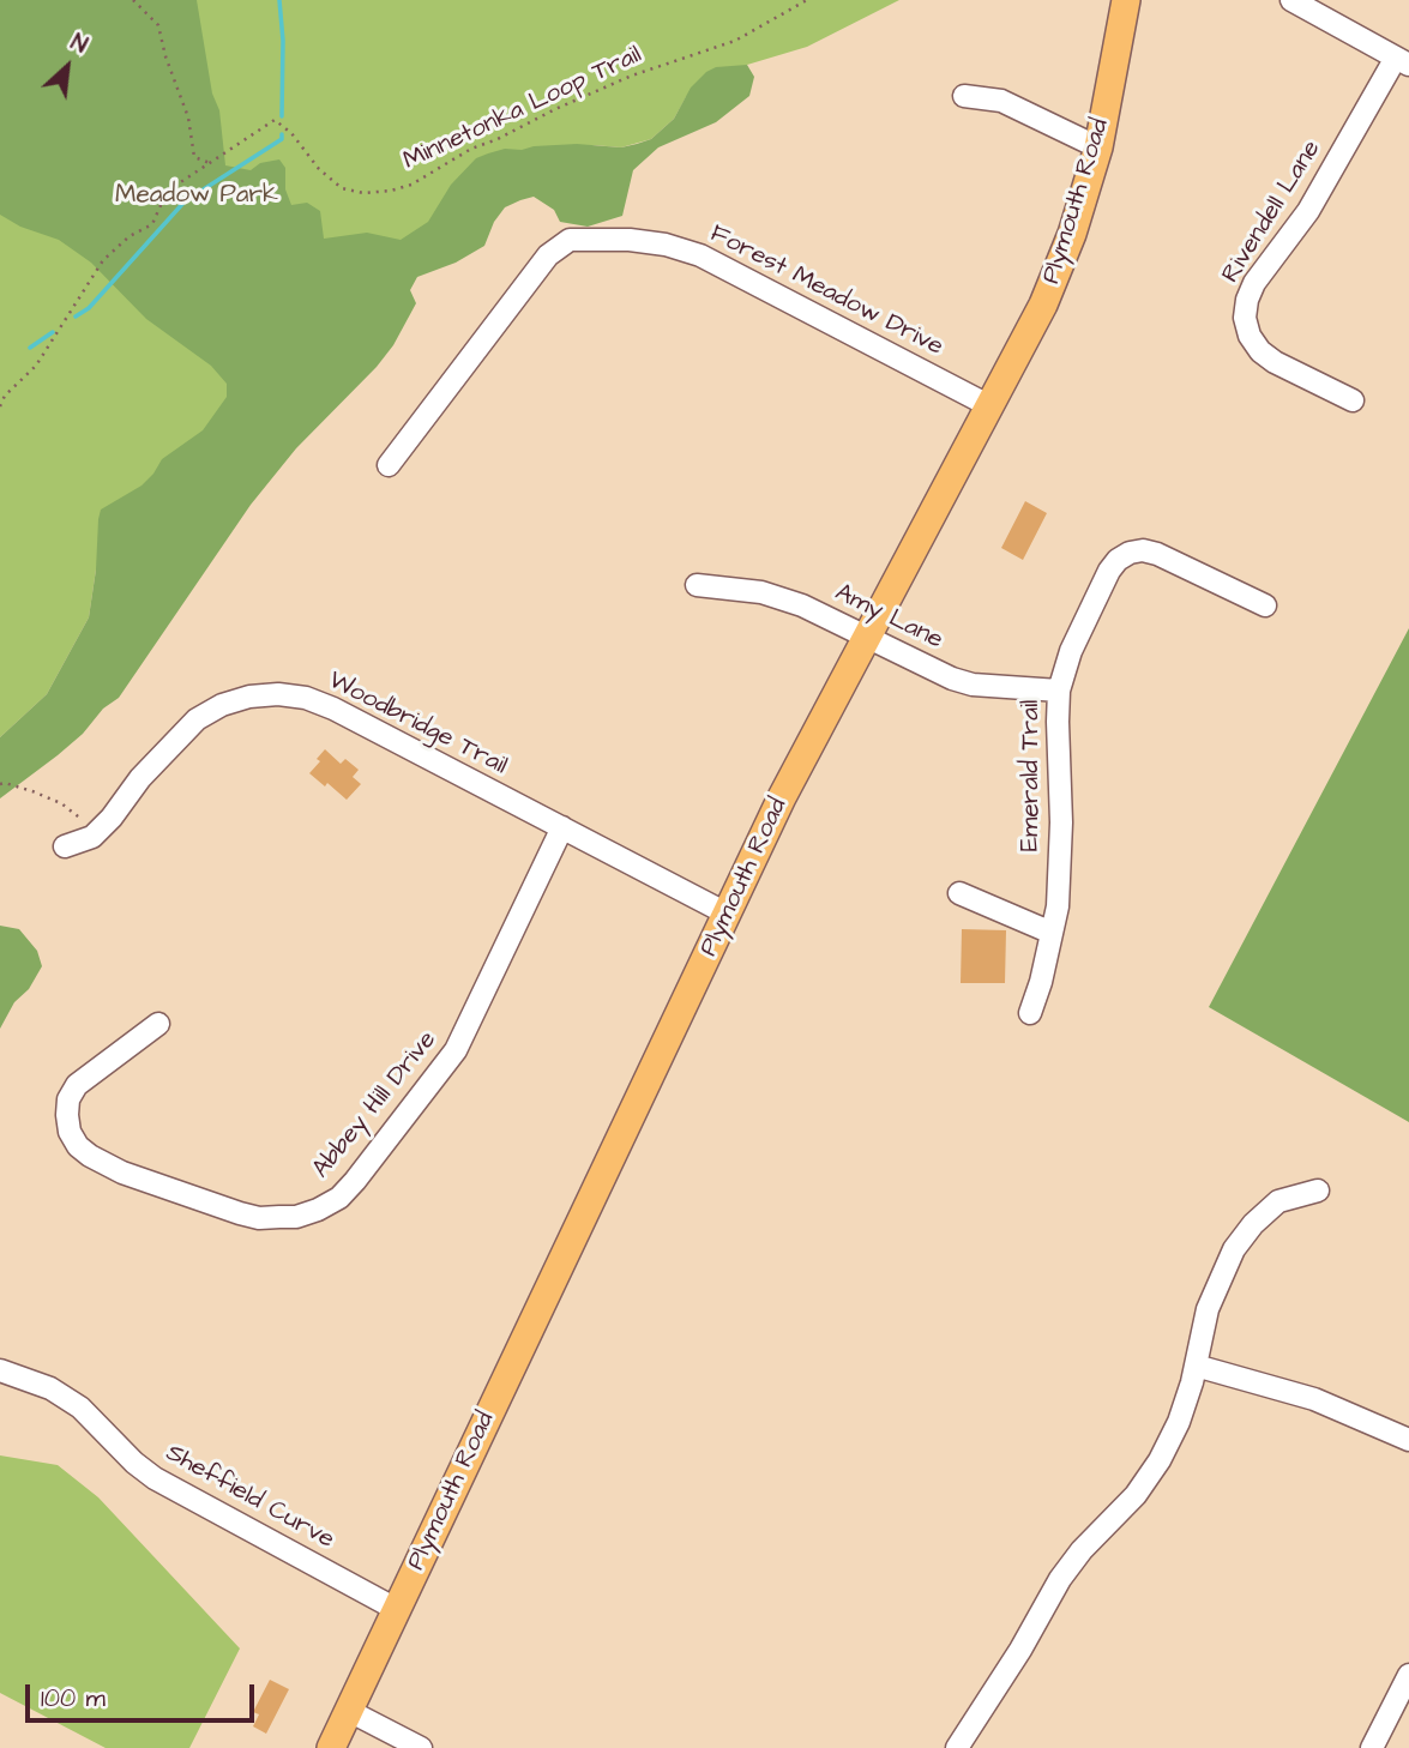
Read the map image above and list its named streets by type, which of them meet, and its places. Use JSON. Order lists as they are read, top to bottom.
{
  "streets": {
    "main road": ["Plymouth Road"],
    "street": [
      "Rivendell Lane",
      "Forest Meadow Drive",
      "Amy Lane",
      "Woodbridge Trail",
      "Emerald Trail",
      "Abbey Hill Drive",
      "Sheffield Curve"
    ],
    "path": ["Minnetonka Loop Trail"]
  },
  "crossings": [
    ["Plymouth Road", "Forest Meadow Drive"],
    ["Plymouth Road", "Amy Lane"],
    ["Plymouth Road", "Woodbridge Trail"],
    ["Plymouth Road", "Sheffield Curve"],
    ["Amy Lane", "Emerald Trail"],
    ["Woodbridge Trail", "Abbey Hill Drive"]
  ],
  "parks": ["Meadow Park"],
  "scale_bar": "100 m",
  "north": "top right"
}
